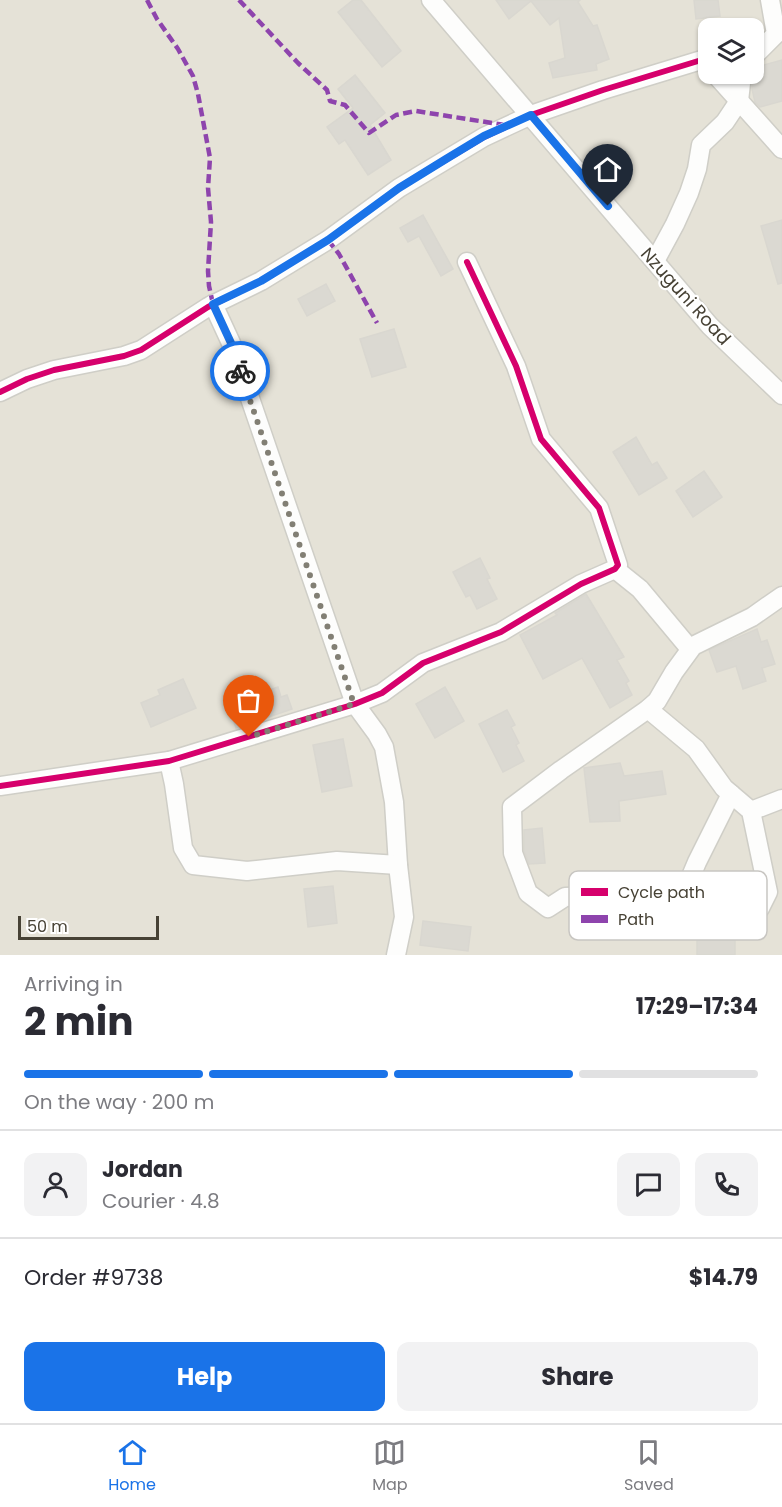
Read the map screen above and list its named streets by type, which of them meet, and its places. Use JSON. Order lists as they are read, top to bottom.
{
  "streets": {
    "street": ["Nzuguni Road"]
  },
  "legend": ["Cycle path", "Path"],
  "scale_bar": "50 m",
  "page": {
    "scale": "50 m",
    "heading": ["2 min", "Arriving in", "17:29–17:34"],
    "panel": [
      "Jordan",
      "Courier · 4.8",
      "Order #9738",
      "$14.79"
    ],
    "bar": "On the way · 200 m",
    "buttons": ["Help", "Share"],
    "tabs": ["Home", "Map", "Saved"]
  }
}
